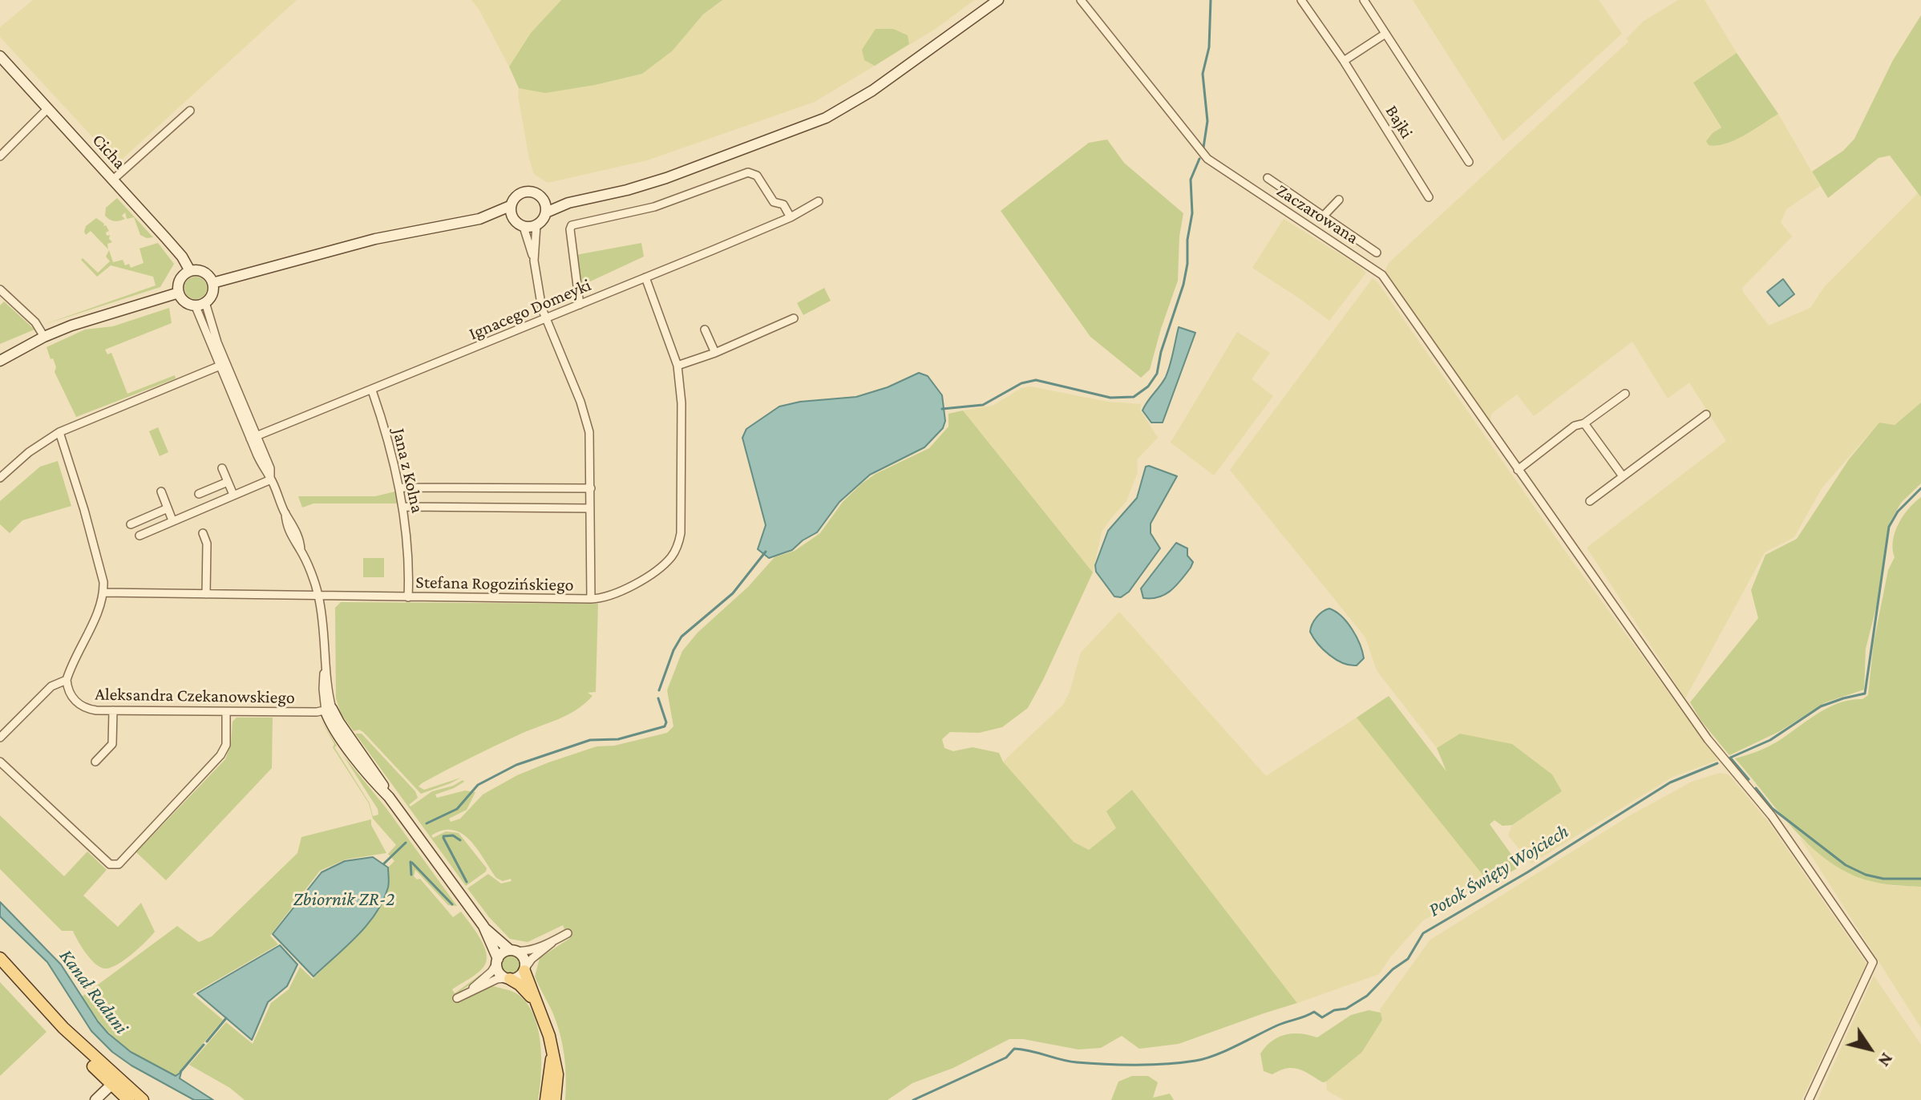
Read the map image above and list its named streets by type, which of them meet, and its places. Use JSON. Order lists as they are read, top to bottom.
{
  "streets": {
    "main road": ["Cicha"],
    "street": [
      "Bajki",
      "Zaczarowana",
      "Ignacego Domeyki",
      "Jana z Kolna",
      "Stefana Rogozińskiego",
      "Aleksandra Czekanowskiego"
    ]
  },
  "crossings": [
    ["Ignacego Domeyki", "Jana z Kolna"],
    ["Ignacego Domeyki", "Stefana Rogozińskiego"],
    ["Jana z Kolna", "Stefana Rogozińskiego"]
  ],
  "water": ["Potok Święty Wojciech", "Zbiornik ZR-2", "Kanał Raduni"],
  "north": "bottom right"
}
